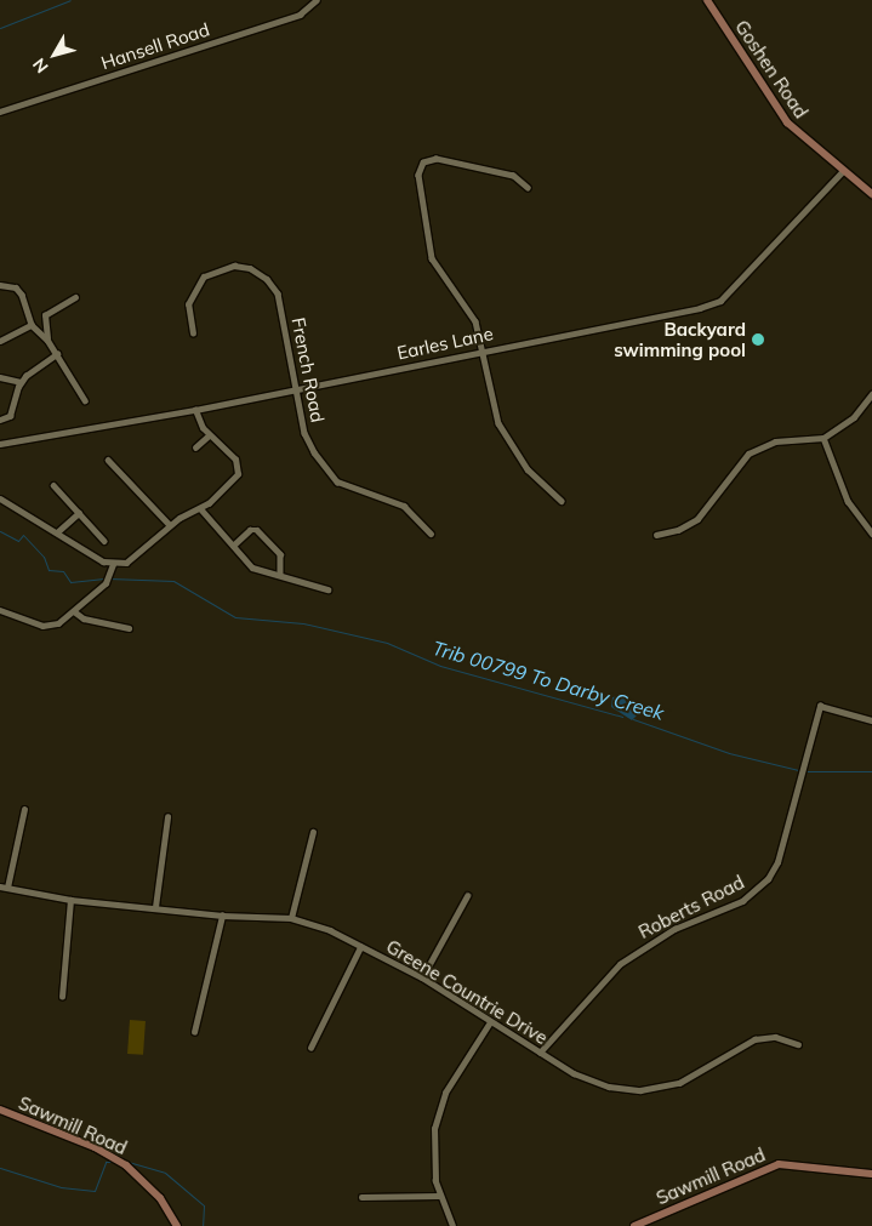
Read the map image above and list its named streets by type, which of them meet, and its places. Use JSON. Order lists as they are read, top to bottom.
{
  "streets": {
    "street": [
      "Hansell Road",
      "Goshen Road",
      "Earles Lane",
      "French Road",
      "Roberts Road",
      "Greene Countrie Drive",
      "Sawmill Road"
    ]
  },
  "crossings": [
    ["Goshen Road", "Earles Lane"],
    ["Earles Lane", "French Road"],
    ["Roberts Road", "Greene Countrie Drive"]
  ],
  "water": ["Trib 00799 To Darby Creek"],
  "places": ["Backyard swimming pool"],
  "north": "bottom left"
}
